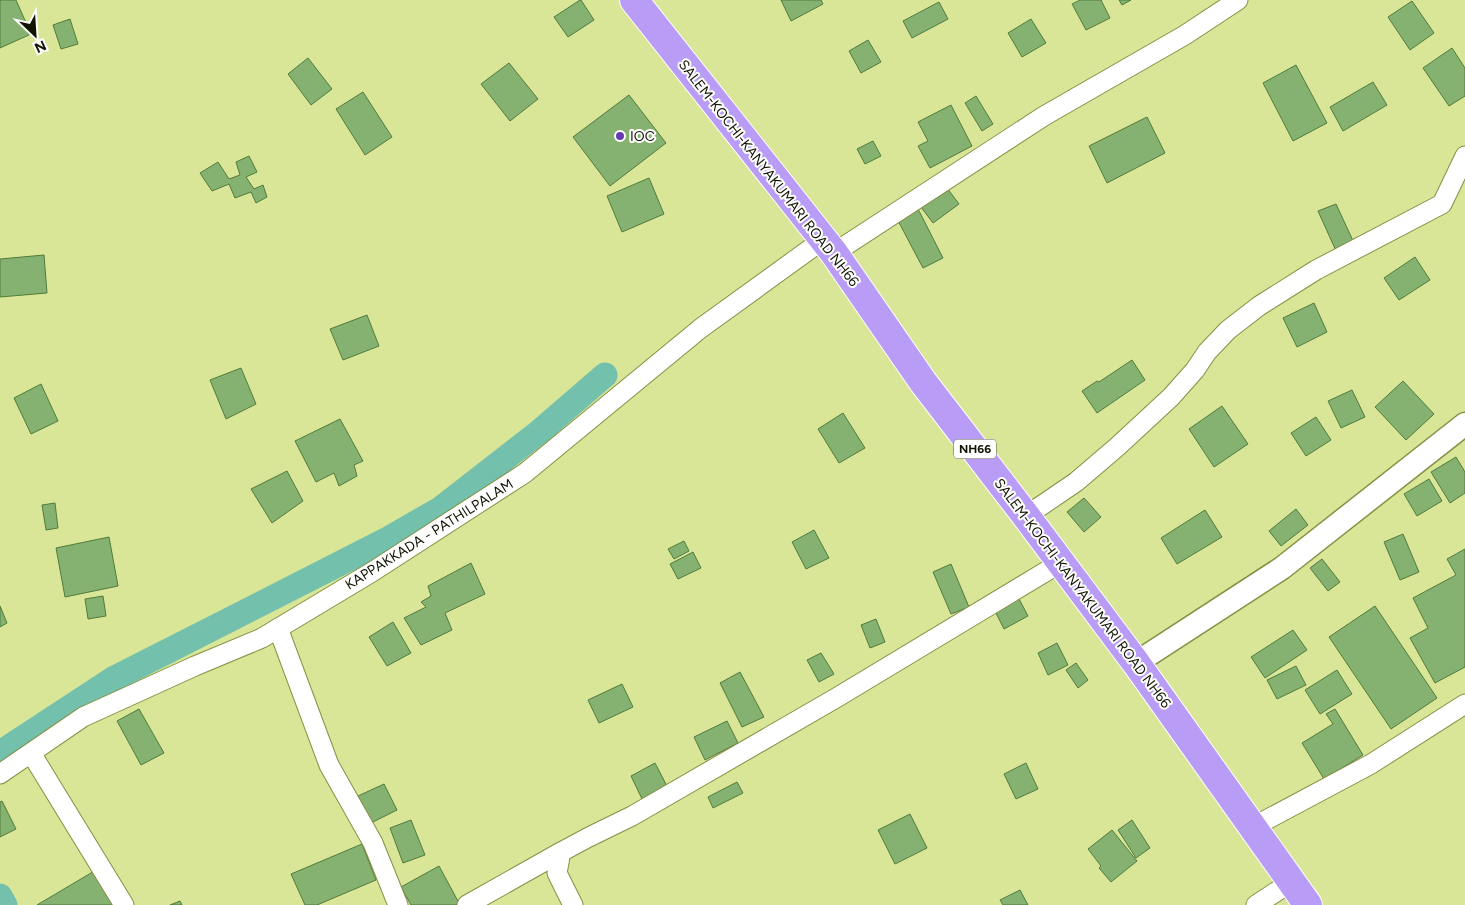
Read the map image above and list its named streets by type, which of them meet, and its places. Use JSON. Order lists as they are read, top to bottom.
{
  "streets": {
    "highway": ["SALEM-KOCHI-KANYAKUMARI ROAD NH66", "NH66"],
    "street": ["KAPPAKKADA - PATHILPALAM"]
  },
  "crossings": [
    ["SALEM-KOCHI-KANYAKUMARI ROAD NH66", "KAPPAKKADA - PATHILPALAM"]
  ],
  "places": ["IOC"],
  "north": "bottom right"
}
